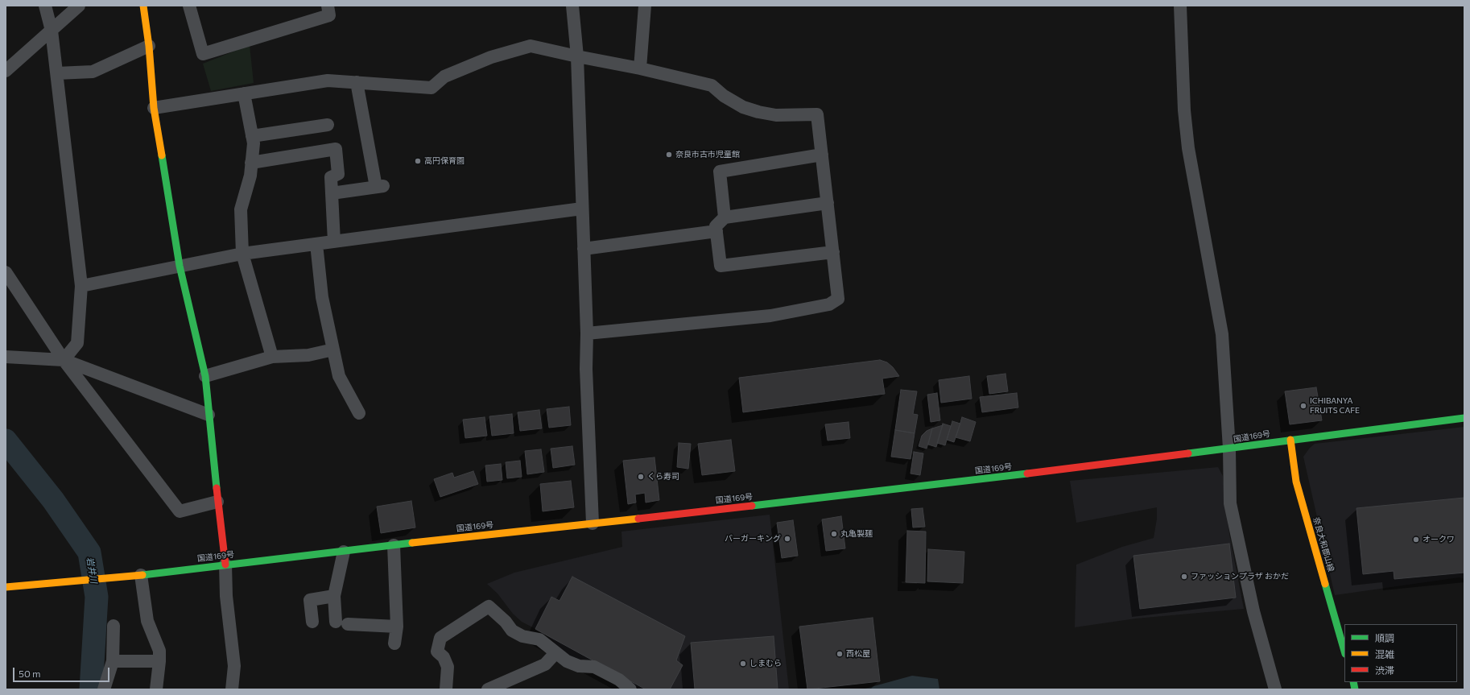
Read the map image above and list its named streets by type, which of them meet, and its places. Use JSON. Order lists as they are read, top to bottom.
{
  "streets": {
    "main road": ["国道169号", "奈良大和郡山線"]
  },
  "crossings": [
    ["国道169号", "奈良大和郡山線"]
  ],
  "water": ["岩井川"],
  "places": [
    "奈良市古市児童館",
    "高円保育園",
    "ICHIBANYA FRUITS CAFE",
    "くら寿司",
    "丸亀製麺",
    "バーガーキング",
    "オークワ",
    "ファッションプラザ おかだ",
    "西松屋",
    "しまむら"
  ],
  "legend": ["順調", "混雑", "渋滞"],
  "scale_bar": "50 m"
}
